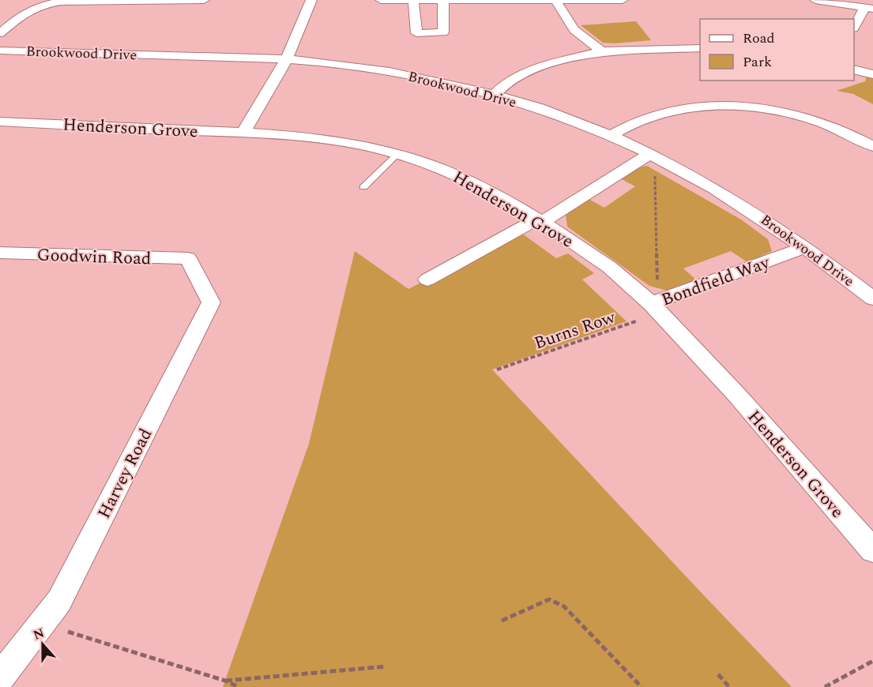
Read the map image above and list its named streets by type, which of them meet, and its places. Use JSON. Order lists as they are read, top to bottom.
{
  "streets": {
    "street": [
      "Brookwood Drive",
      "Henderson Grove",
      "Goodwin Road",
      "Bondfield Way",
      "Harvey Road"
    ],
    "path": ["Burns Row"]
  },
  "crossings": [
    ["Brookwood Drive", "Bondfield Way"],
    ["Henderson Grove", "Bondfield Way"],
    ["Henderson Grove", "Burns Row"],
    ["Goodwin Road", "Harvey Road"],
    ["Bondfield Way", "Burns Row"]
  ],
  "legend": ["Road", "Park"],
  "north": "top"
}
